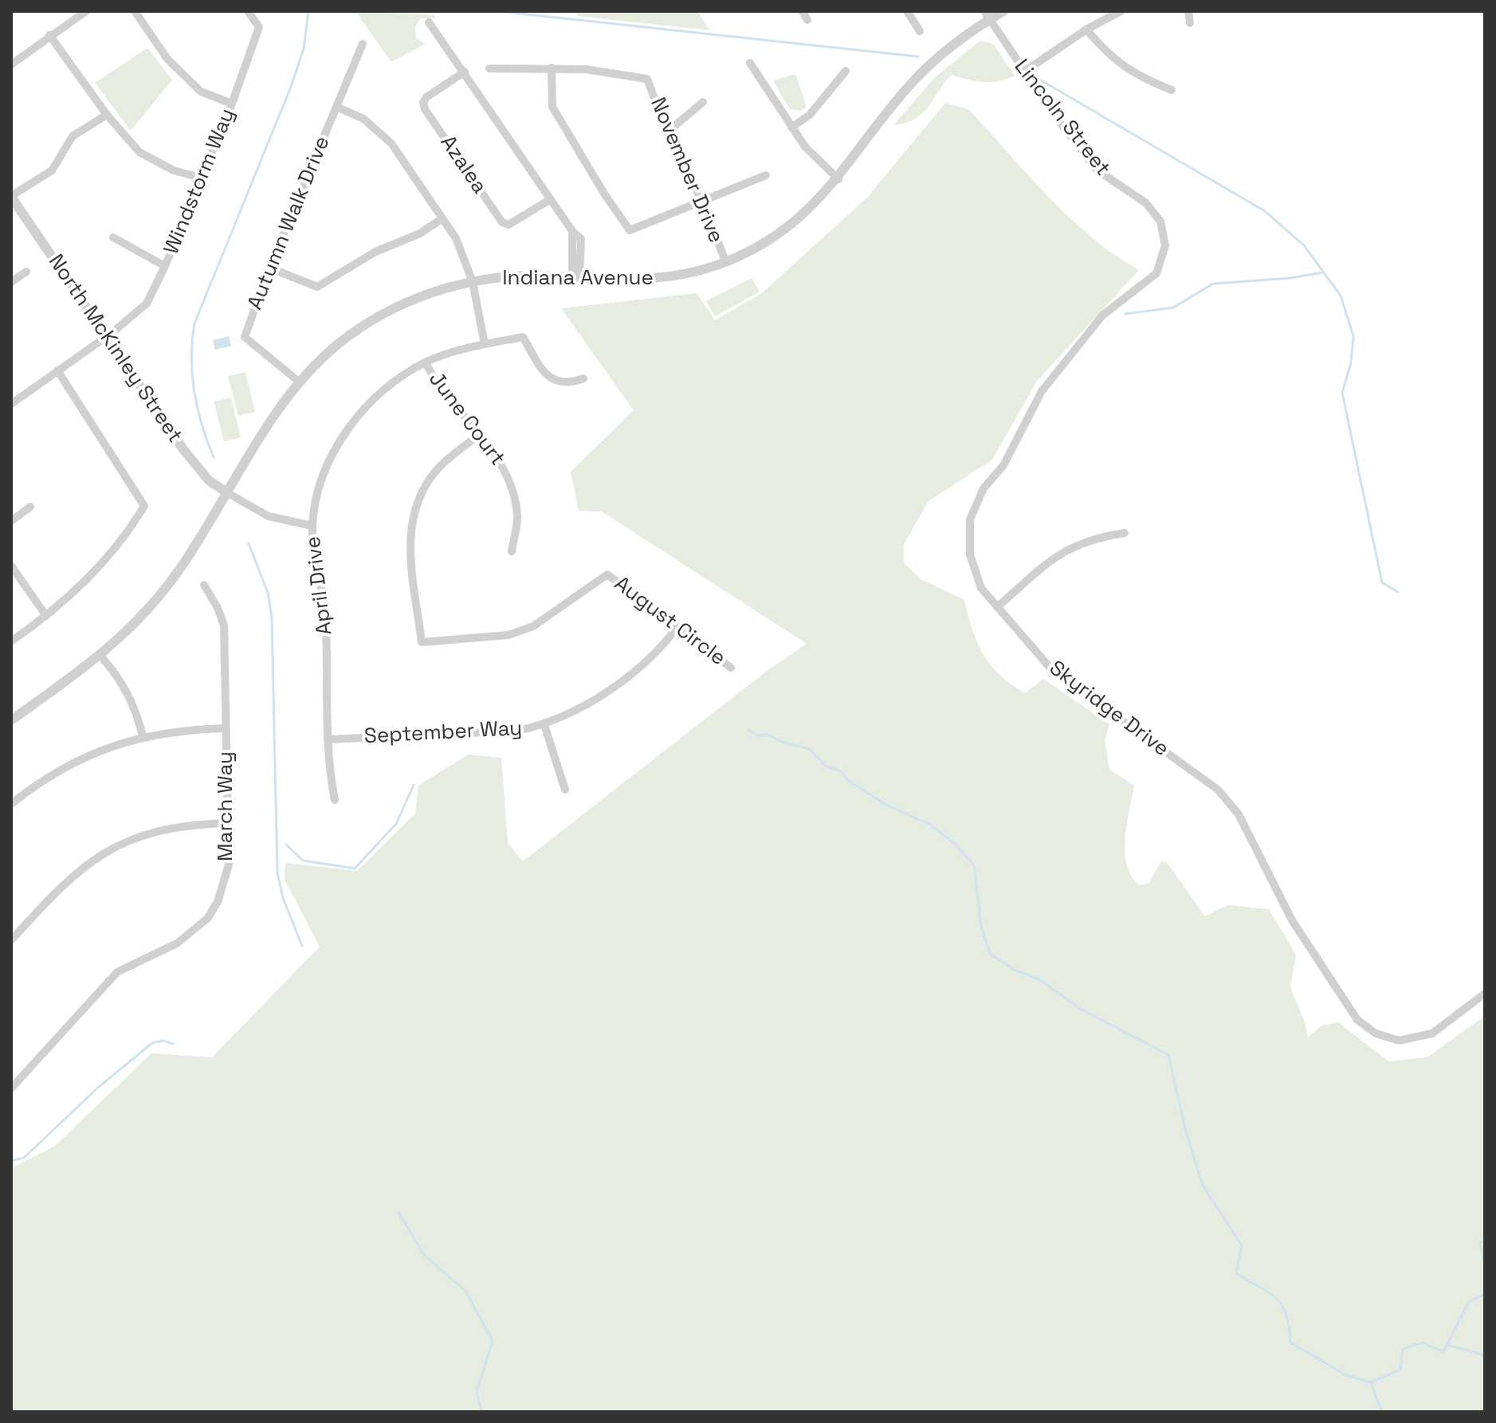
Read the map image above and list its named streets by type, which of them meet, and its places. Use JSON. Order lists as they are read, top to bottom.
{
  "streets": {
    "street": [
      "Lincoln Street",
      "Azalea",
      "November Drive",
      "Windstorm Way",
      "Autumn Walk Drive",
      "Indiana Avenue",
      "North McKinley Street",
      "June Court",
      "April Drive",
      "August Circle",
      "Skyridge Drive",
      "September Way",
      "March Way"
    ]
  },
  "crossings": [
    ["Lincoln Street", "Indiana Avenue"],
    ["Lincoln Street", "Skyridge Drive"],
    ["November Drive", "Indiana Avenue"],
    ["Windstorm Way", "North McKinley Street"],
    ["Autumn Walk Drive", "Indiana Avenue"],
    ["Indiana Avenue", "North McKinley Street"],
    ["June Court", "April Drive"],
    ["June Court", "August Circle"],
    ["April Drive", "September Way"],
    ["August Circle", "September Way"]
  ]
}
